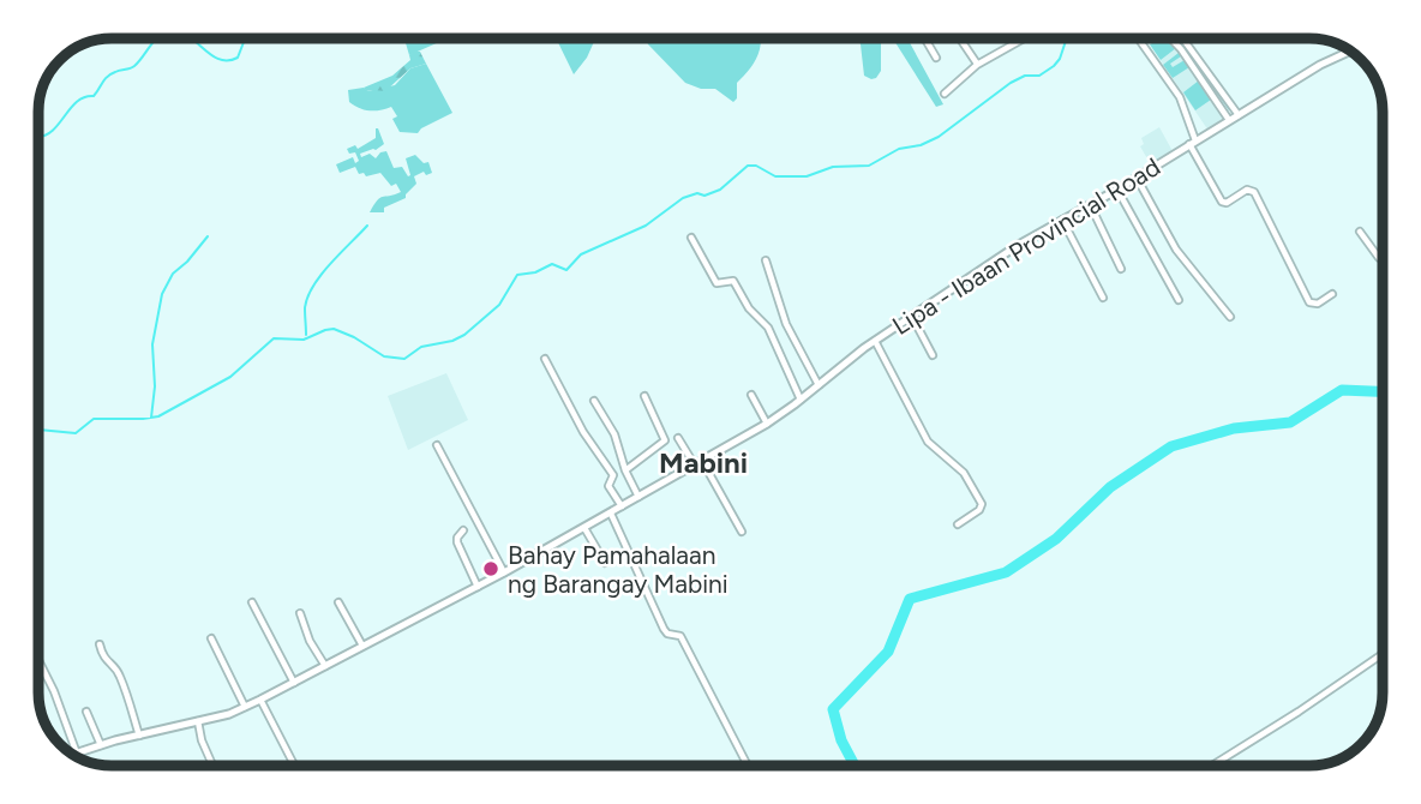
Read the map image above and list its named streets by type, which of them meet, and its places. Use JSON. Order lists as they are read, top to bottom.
{
  "streets": {
    "main road": ["Lipa - Ibaan Provincial Road"]
  },
  "districts": ["Mabini"],
  "places": ["Bahay Pamahalaan ng Barangay Mabini"]
}
